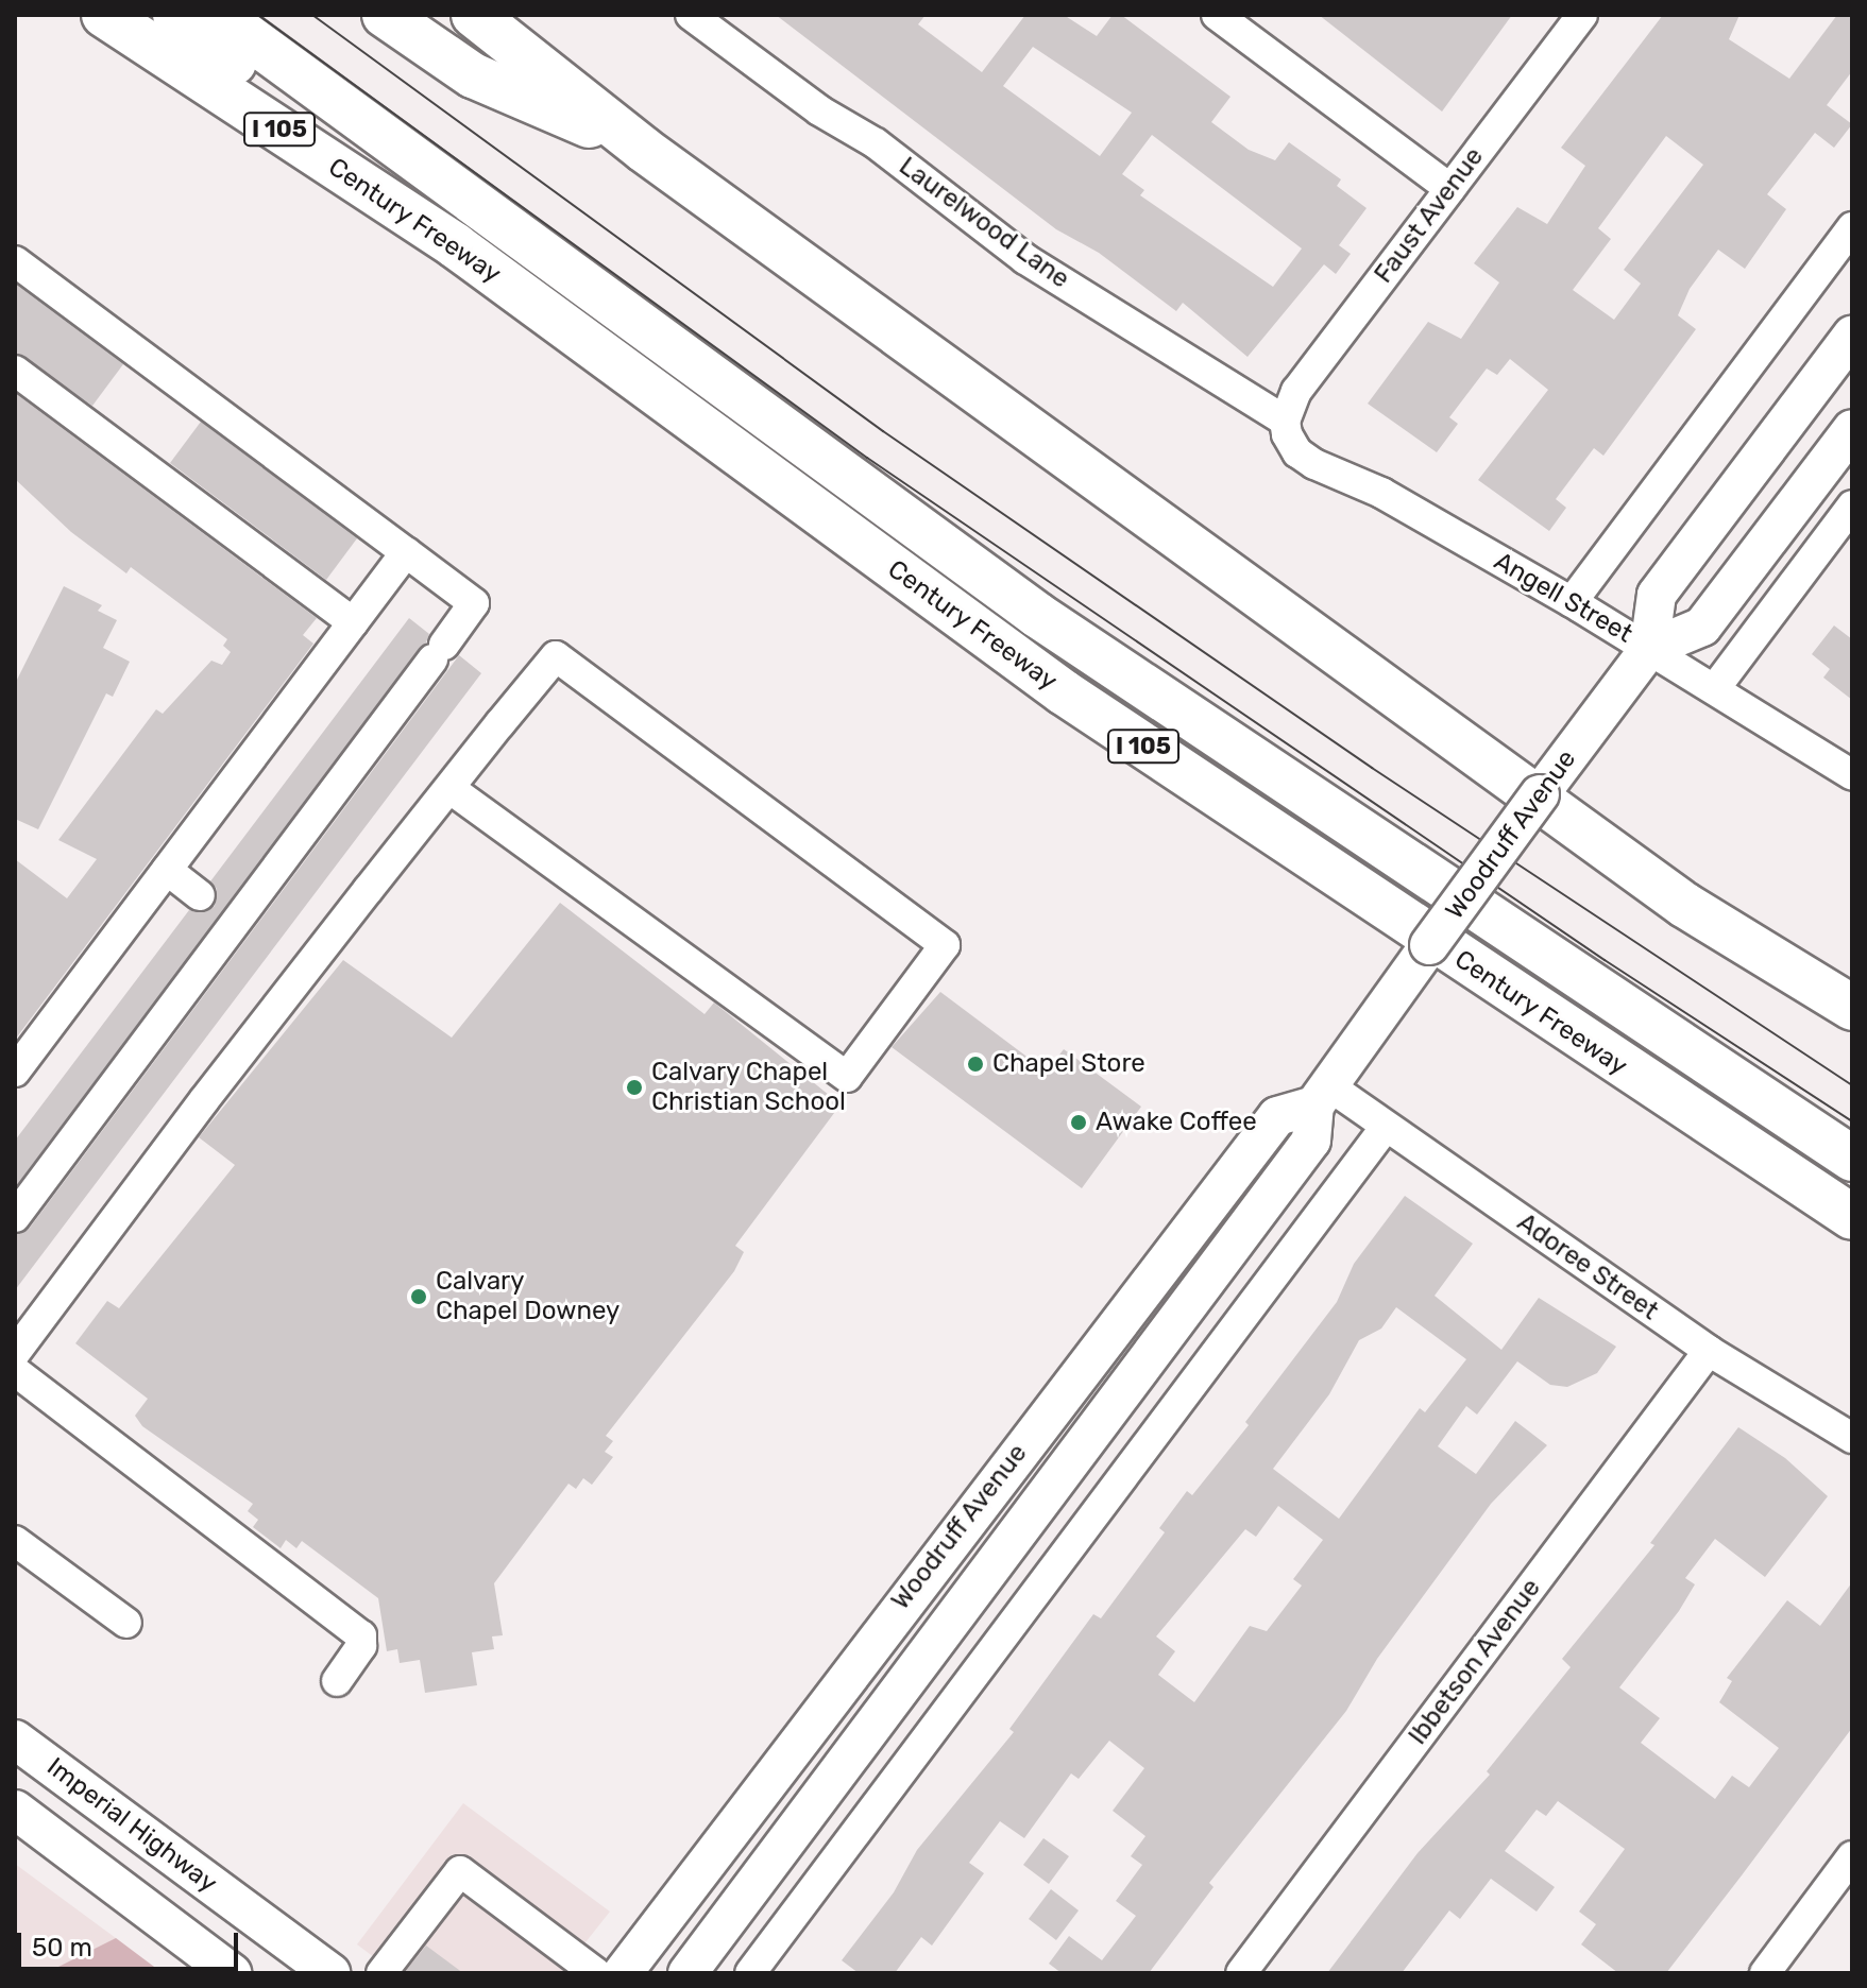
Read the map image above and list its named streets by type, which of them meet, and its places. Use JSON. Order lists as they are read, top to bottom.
{
  "streets": {
    "highway": ["I 105", "Century Freeway"],
    "main road": ["Woodruff Avenue", "Imperial Highway"],
    "street": [
      "Faust Avenue",
      "Laurelwood Lane",
      "Angell Street",
      "Adoree Street",
      "Ibbetson Avenue"
    ]
  },
  "crossings": [
    ["Faust Avenue", "Laurelwood Lane"],
    ["Faust Avenue", "Angell Street"],
    ["Laurelwood Lane", "Angell Street"],
    ["Angell Street", "Woodruff Avenue"],
    ["Woodruff Avenue", "Adoree Street"],
    ["Adoree Street", "Ibbetson Avenue"]
  ],
  "places": [
    "Chapel Store",
    "Calvary Chapel Christian School",
    "Awake Coffee",
    "Calvary Chapel Downey"
  ],
  "scale_bar": "50 m"
}
